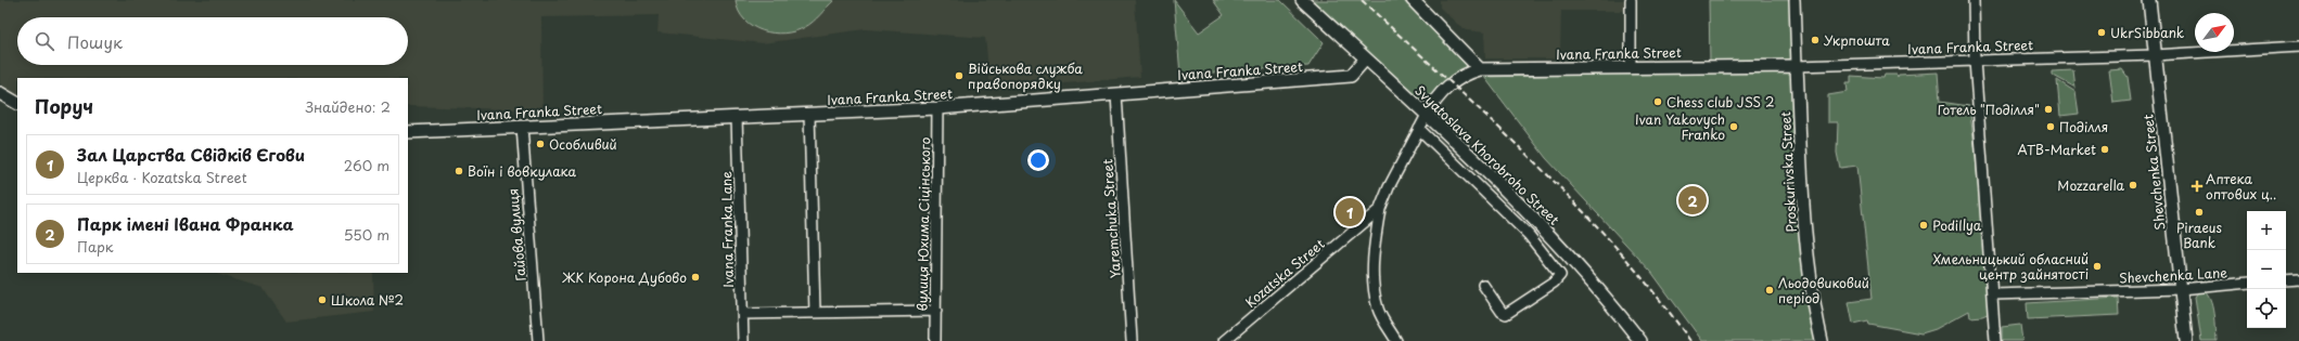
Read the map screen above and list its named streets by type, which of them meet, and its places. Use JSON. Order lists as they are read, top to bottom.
{
  "streets": {
    "main road": [
      "Ivana Franka Street",
      "Svyatoslava Khorobroho Street",
      "Proskurivska Street",
      "Shevchenka Street"
    ],
    "street": [
      "Yaremchuka Street",
      "вулиця Юхима Сіцінського",
      "Ivana Franka Lane",
      "Гайова вулиця",
      "Kozatska Street",
      "Shevchenka Lane"
    ]
  },
  "crossings": [
    ["Ivana Franka Street", "Svyatoslava Khorobroho Street"],
    ["Ivana Franka Street", "Proskurivska Street"],
    ["Ivana Franka Street", "Shevchenka Street"],
    ["Ivana Franka Street", "Yaremchuka Street"],
    ["Ivana Franka Street", "вулиця Юхима Сіцінського"],
    ["Ivana Franka Street", "Ivana Franka Lane"],
    ["Ivana Franka Street", "Гайова вулиця"],
    ["Ivana Franka Street", "Kozatska Street"],
    ["Svyatoslava Khorobroho Street", "Kozatska Street"],
    ["Shevchenka Street", "Shevchenka Lane"]
  ],
  "places": {
    "other": [
      "UkrSibbank",
      "Укрпошта",
      "Військова служба правопорядку",
      "Chess club JSS 2",
      "Готель \"Поділля\"",
      "Ivan Yakovych Franko",
      "Поділля",
      "Особливий",
      "ATB-Market",
      "Воїн і вовкулака",
      "Mozzarella",
      "Piraeus Bank",
      "Podillya",
      "Хмельницький обласний центр зайнятості",
      "ЖК Корона Дубово",
      "Льодовиковий період",
      "Школа №2"
    ],
    "health": ["Аптека оптових ц‥"]
  },
  "north": "top right",
  "page": {
    "search": "Пошук",
    "heading": ["Поруч", "Знайдено: 2"],
    "list": [
      {
        "mark": "1",
        "name": "Зал Царства Свідків Єгови",
        "note": "Церква · Kozatska Street",
        "value": "260 m"
      },
      {
        "mark": "2",
        "name": "Парк імені Івана Франка",
        "note": "Парк",
        "value": "550 m"
      }
    ],
    "pins": ["2", "1"],
    "map_buttons": ["+", "−"]
  }
}
